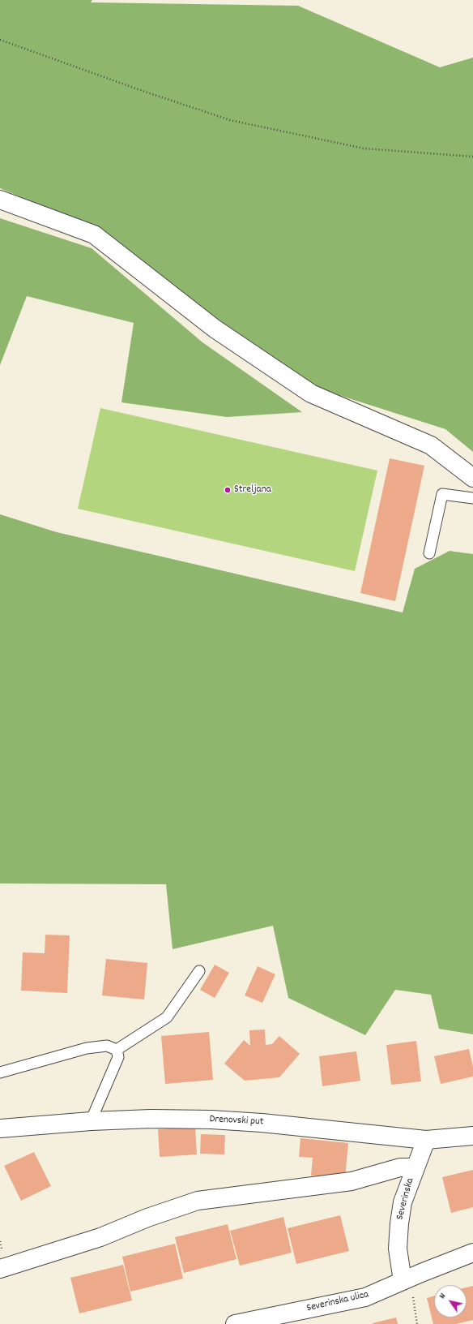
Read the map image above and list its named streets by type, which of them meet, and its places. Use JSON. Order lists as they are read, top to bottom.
{
  "streets": {
    "street": ["Drenovski put", "Severinska", "Severinska ulica"]
  },
  "crossings": [
    ["Drenovski put", "Severinska"],
    ["Severinska", "Severinska ulica"]
  ],
  "places": ["Streljana"],
  "north": "top left"
}
